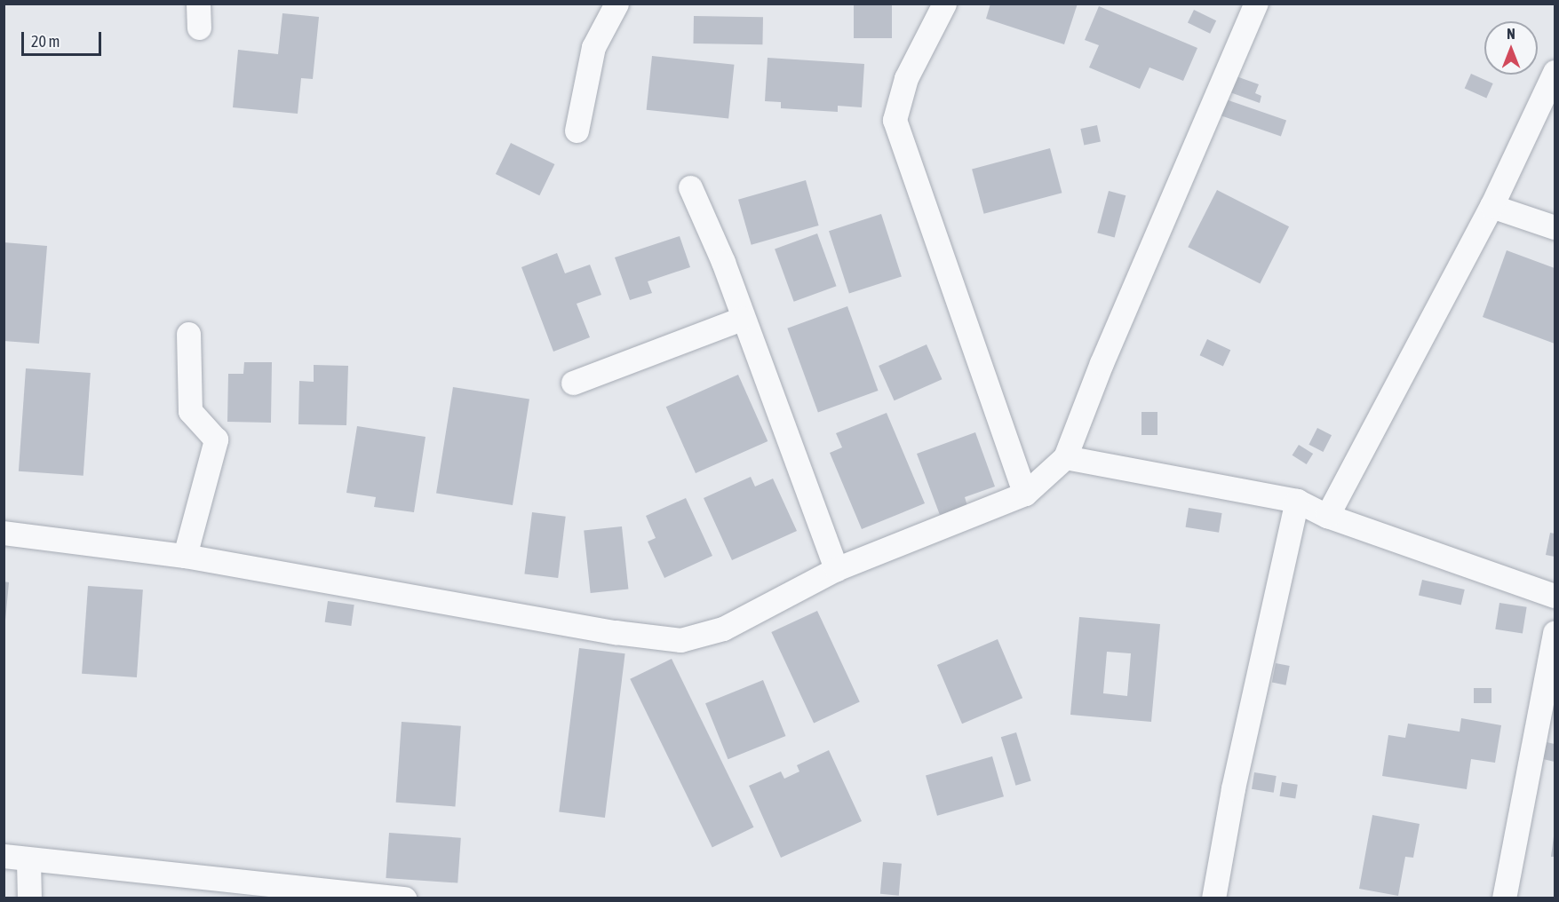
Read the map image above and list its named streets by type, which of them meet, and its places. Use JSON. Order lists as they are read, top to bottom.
{
  "scale_bar": "20 m",
  "north": "top"
}
